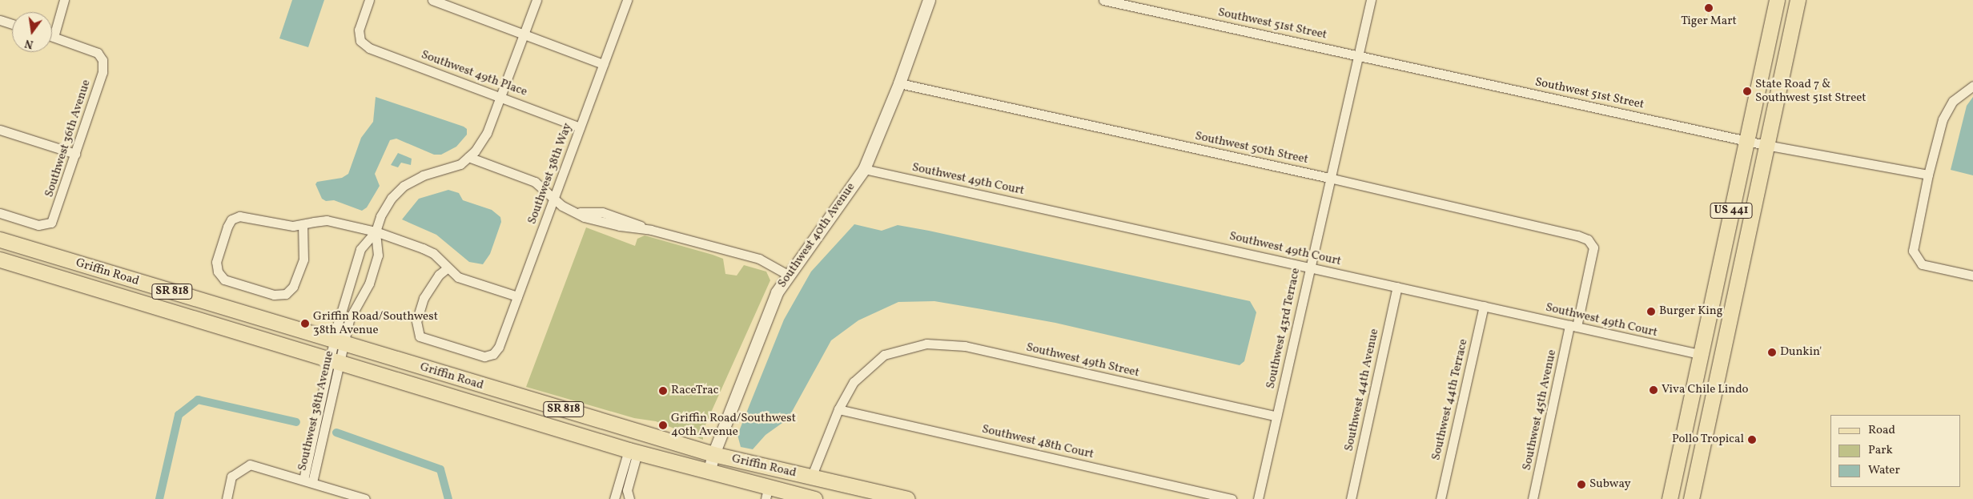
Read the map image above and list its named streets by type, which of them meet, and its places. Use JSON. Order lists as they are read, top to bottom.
{
  "streets": {
    "main road": ["US 441", "Griffin Road", "SR 818"],
    "street": [
      "Southwest 51st Street",
      "Southwest 49th Place",
      "Southwest 36th Avenue",
      "Southwest 50th Street",
      "Southwest 38th Way",
      "Southwest 49th Court",
      "Southwest 40th Avenue",
      "Southwest 43rd Terrace",
      "Southwest 49th Street",
      "Southwest 44th Avenue",
      "Southwest 44th Terrace",
      "Southwest 45th Avenue",
      "Southwest 38th Avenue",
      "Southwest 48th Court"
    ]
  },
  "crossings": [
    ["Southwest 51st Street", "US 441"],
    ["Southwest 51st Street", "Southwest 43rd Terrace"],
    ["Southwest 49th Place", "Southwest 38th Way"],
    ["Southwest 49th Place", "Southwest 38th Avenue"],
    ["Southwest 50th Street", "Southwest 40th Avenue"],
    ["Southwest 50th Street", "Southwest 43rd Terrace"],
    ["Southwest 50th Street", "Southwest 45th Avenue"],
    ["Southwest 49th Court", "US 441"],
    ["Southwest 49th Court", "Southwest 40th Avenue"],
    ["Southwest 49th Court", "Southwest 43rd Terrace"],
    ["Southwest 49th Court", "Southwest 44th Avenue"],
    ["Southwest 49th Court", "Southwest 44th Terrace"],
    ["Southwest 49th Court", "Southwest 45th Avenue"],
    ["Southwest 40th Avenue", "Griffin Road"],
    ["Griffin Road", "Southwest 38th Avenue"],
    ["Southwest 43rd Terrace", "Southwest 49th Street"],
    ["Southwest 49th Street", "Southwest 48th Court"]
  ],
  "places": [
    "Tiger Mart",
    "State Road 7 & Southwest 51st Street",
    "Burger King",
    "Griffin Road/Southwest 38th Avenue",
    "Dunkin'",
    "Viva Chile Lindo",
    "RaceTrac",
    "Griffin Road/Southwest 40th Avenue",
    "Pollo Tropical",
    "Subway"
  ],
  "legend": ["Road", "Park", "Water"],
  "north": "bottom"
}
